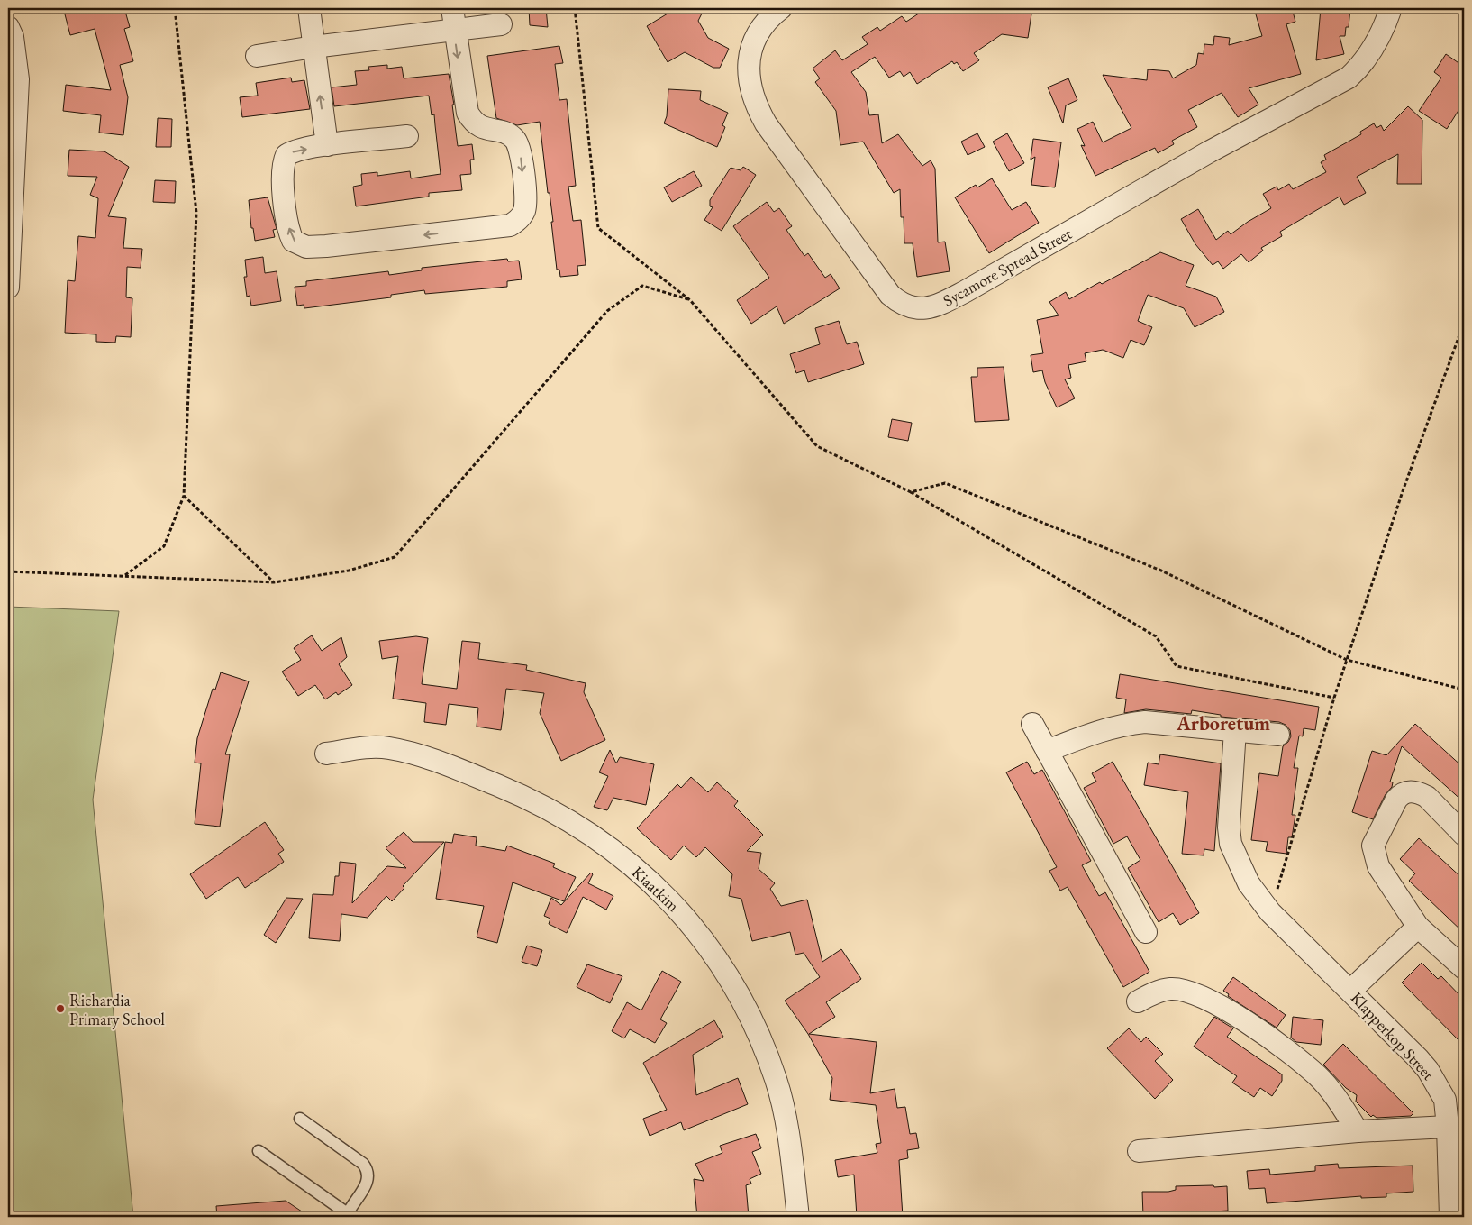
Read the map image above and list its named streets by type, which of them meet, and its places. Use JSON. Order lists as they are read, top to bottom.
{
  "streets": {
    "street": ["Sycamore Spread Street", "Kiaatkim", "Klapperkop Street"]
  },
  "districts": ["Arboretum"],
  "places": ["Richardia Primary School"]
}
